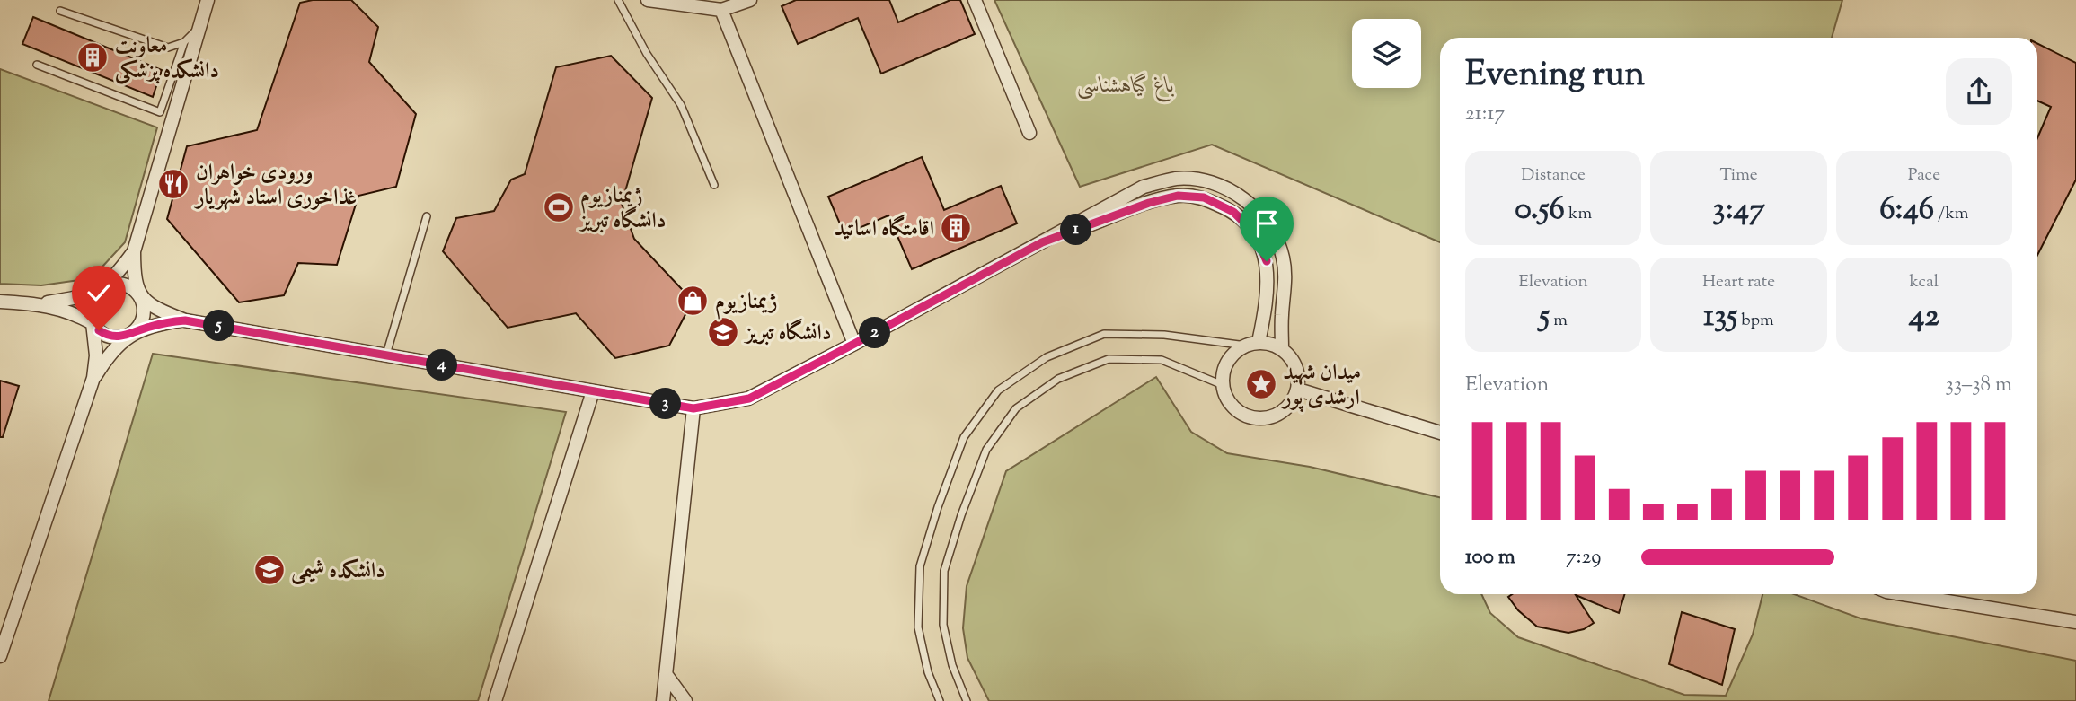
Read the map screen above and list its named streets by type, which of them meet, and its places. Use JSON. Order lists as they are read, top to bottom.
{
  "parks": ["باغ گیاهشناسی"],
  "places": {
    "building": ["معاونت دانشکده پزشکی", "اقامتگاه اساتید"],
    "restaurant": ["ورودی خواهران غذاخوری استاد شهریار"],
    "sports": ["ژیمنازیوم دانشگاه تبریز"],
    "shop": ["ژیمنازیوم"],
    "school or university": ["دانشگاه تبریز", "دانشکده شیمی"],
    "place": ["میدان شهید ارشدی پور"]
  },
  "page": {
    "heading": ["Evening run", "21:17"],
    "stats": [
      ["Distance", "0.56 km"],
      ["Time", "3:47"],
      ["Pace", "6:46 /km"],
      ["Elevation", "5 m"],
      ["Heart rate", "135 bpm"],
      ["kcal", "42"]
    ],
    "pins": [
      "1",
      "5",
      "2",
      "4",
      "3"
    ],
    "chart": ["Elevation", "33–38 m"],
    "list": [
      {
        "name": "100 m",
        "note": "7:29"
      }
    ]
  }
}
